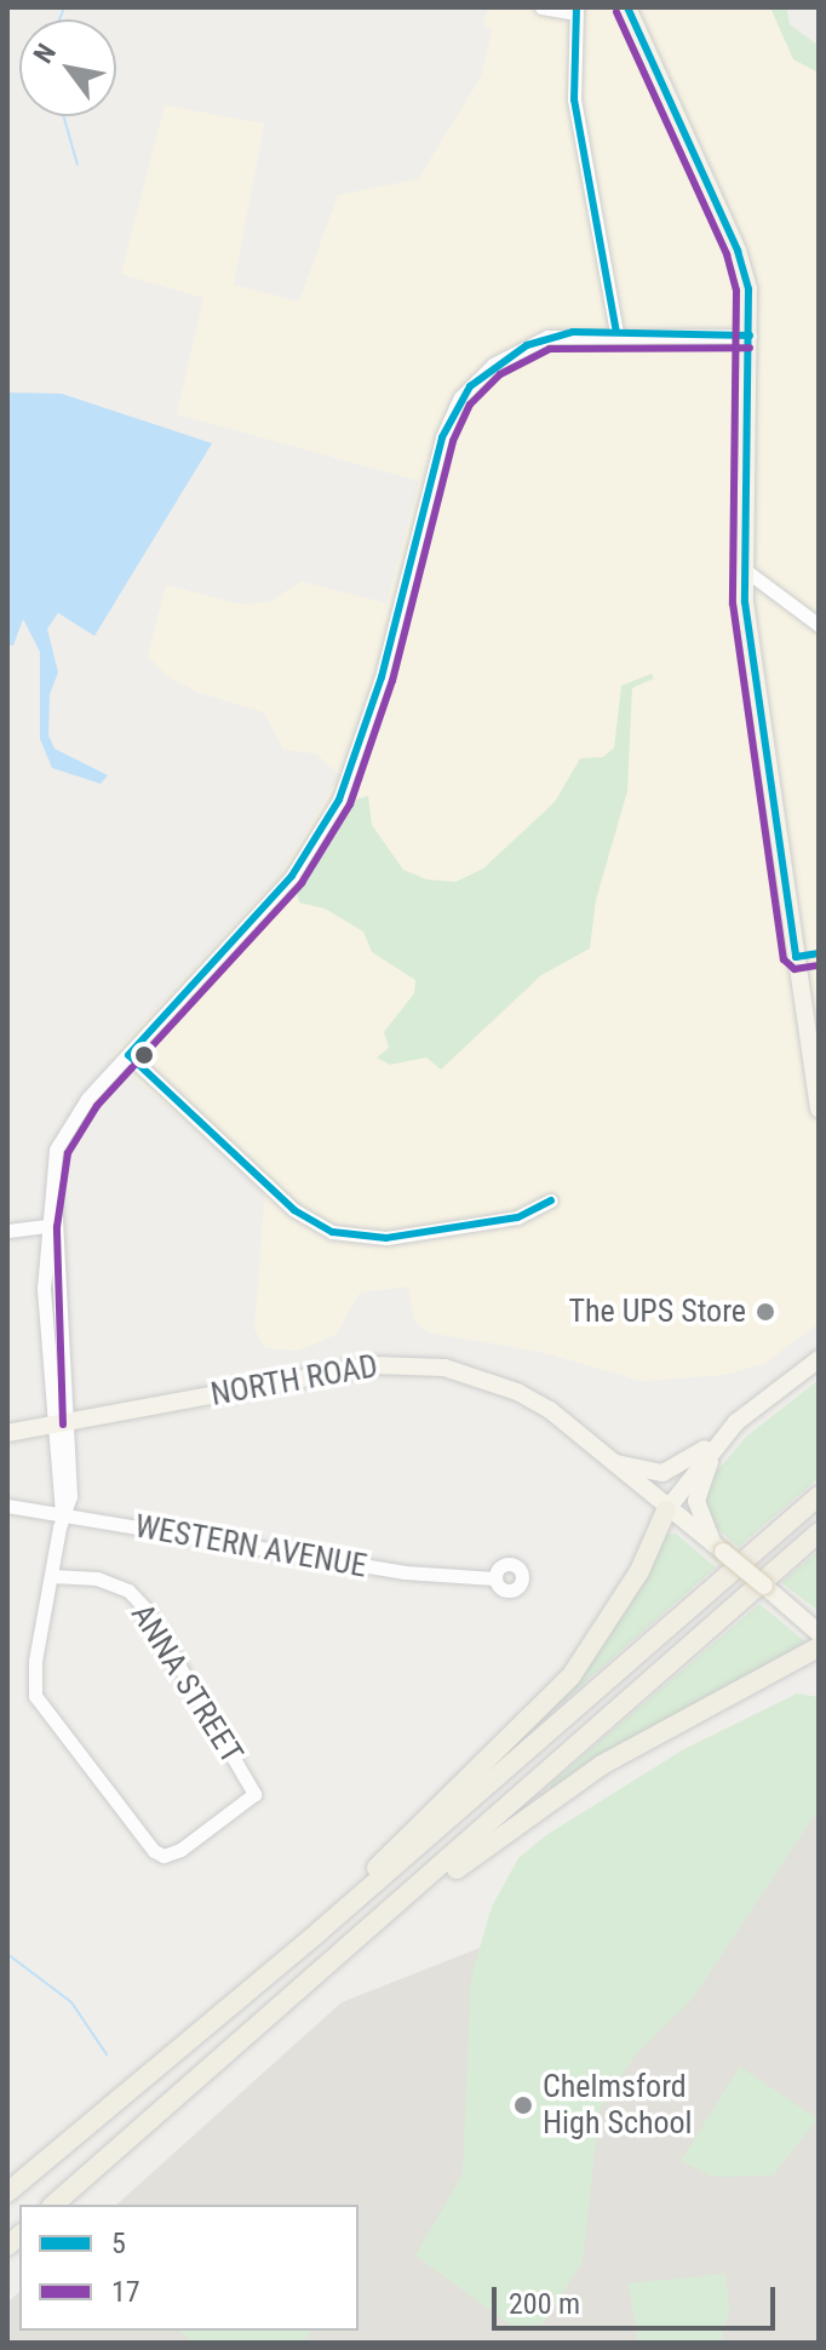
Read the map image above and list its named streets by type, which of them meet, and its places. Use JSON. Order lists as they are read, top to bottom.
{
  "streets": {
    "main road": ["NORTH ROAD"],
    "street": ["WESTERN AVENUE", "ANNA STREET"]
  },
  "places": ["The UPS Store", "Chelmsford High School"],
  "lines": ["transit line 5", "transit line 17"],
  "legend": ["5", "17"],
  "scale_bar": "200 m",
  "north": "top left"
}
